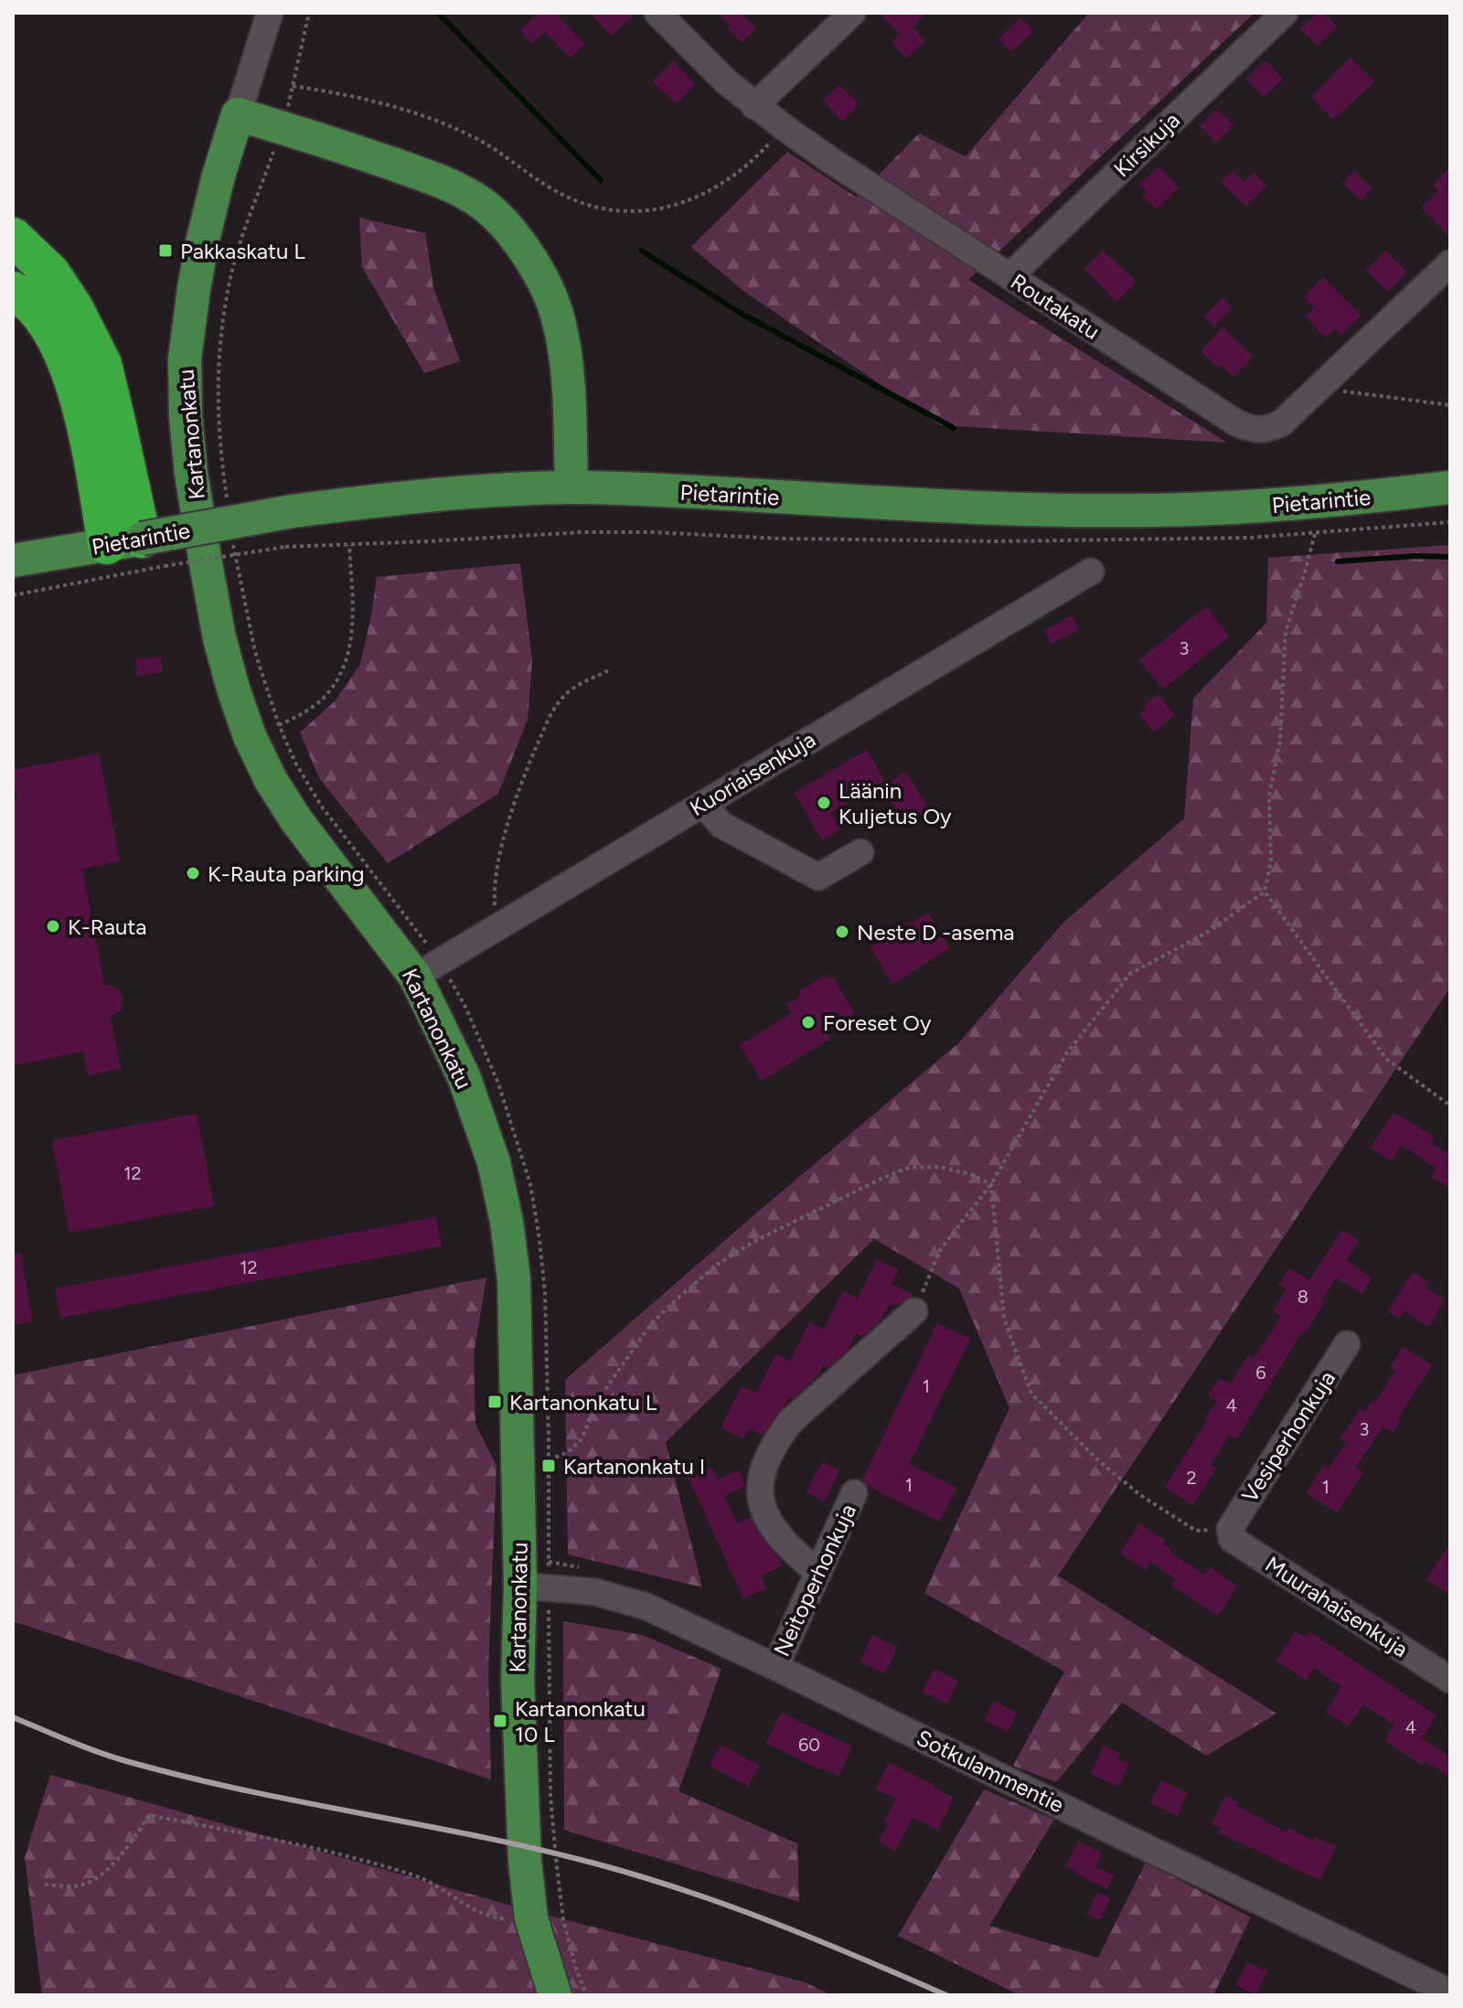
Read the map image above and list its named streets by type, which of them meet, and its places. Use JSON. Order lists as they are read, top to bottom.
{
  "streets": {
    "main road": ["Kartanonkatu", "Pietarintie"],
    "street": [
      "Kirsikuja",
      "Routakatu",
      "Kuoriaisenkuja",
      "Vesiperhonkuja",
      "Neitoperhonkuja",
      "Muurahaisenkuja",
      "Sotkulammentie"
    ]
  },
  "crossings": [
    ["Kirsikuja", "Routakatu"],
    ["Kartanonkatu", "Kuoriaisenkuja"],
    ["Kartanonkatu", "Sotkulammentie"],
    ["Vesiperhonkuja", "Muurahaisenkuja"],
    ["Neitoperhonkuja", "Sotkulammentie"]
  ],
  "places": {
    "transit": [
      "Pakkaskatu L",
      "Kartanonkatu L",
      "Kartanonkatu I",
      "Kartanonkatu 10 L"
    ],
    "other": [
      "Läänin Kuljetus Oy",
      "K-Rauta parking",
      "K-Rauta",
      "Neste D -asema",
      "Foreset Oy"
    ]
  },
  "house_numbers": [
    "3",
    "12",
    "12",
    "8",
    "6",
    "1",
    "4",
    "3",
    "2",
    "1",
    "1",
    "4",
    "60"
  ]
}
